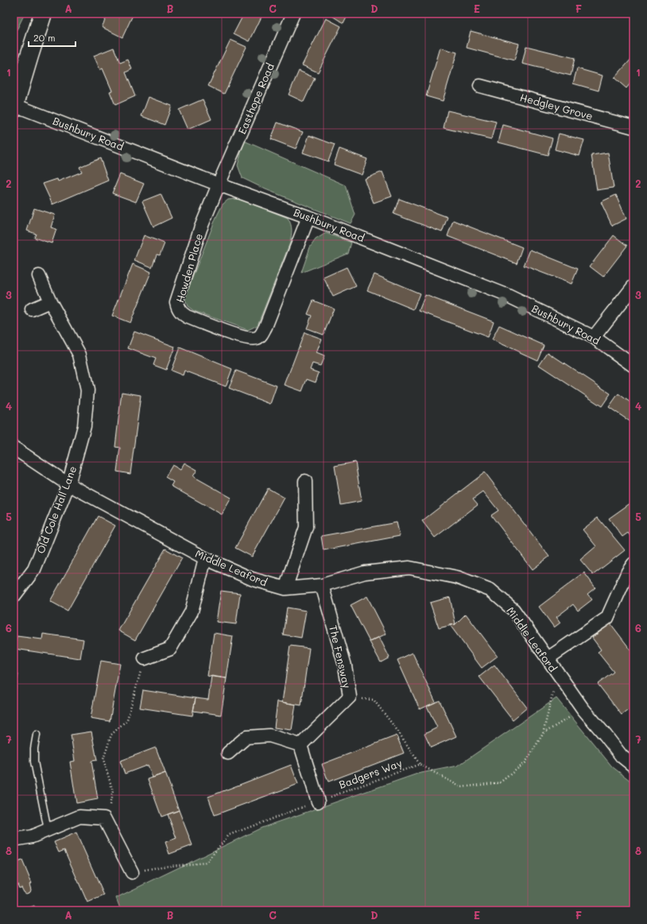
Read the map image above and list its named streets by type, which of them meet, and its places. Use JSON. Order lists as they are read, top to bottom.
{
  "streets": {
    "street": [
      "Easthope Road",
      "Hedgley Grove",
      "Bushbury Road",
      "Howden Place",
      "Old Cole Hall Lane",
      "Middle Leaford",
      "The Fensway"
    ],
    "path": ["Badgers Way"]
  },
  "crossings": [
    ["Easthope Road", "Bushbury Road"],
    ["Easthope Road", "Howden Place"],
    ["Bushbury Road", "Howden Place"],
    ["Old Cole Hall Lane", "Middle Leaford"],
    ["Middle Leaford", "The Fensway"]
  ],
  "scale_bar": "20 m",
  "grid": {
    "columns": [
      "A",
      "B",
      "C",
      "D",
      "E",
      "F"
    ],
    "rows": [
      "1",
      "2",
      "3",
      "4",
      "5",
      "6",
      "7",
      "8"
    ]
  }
}
